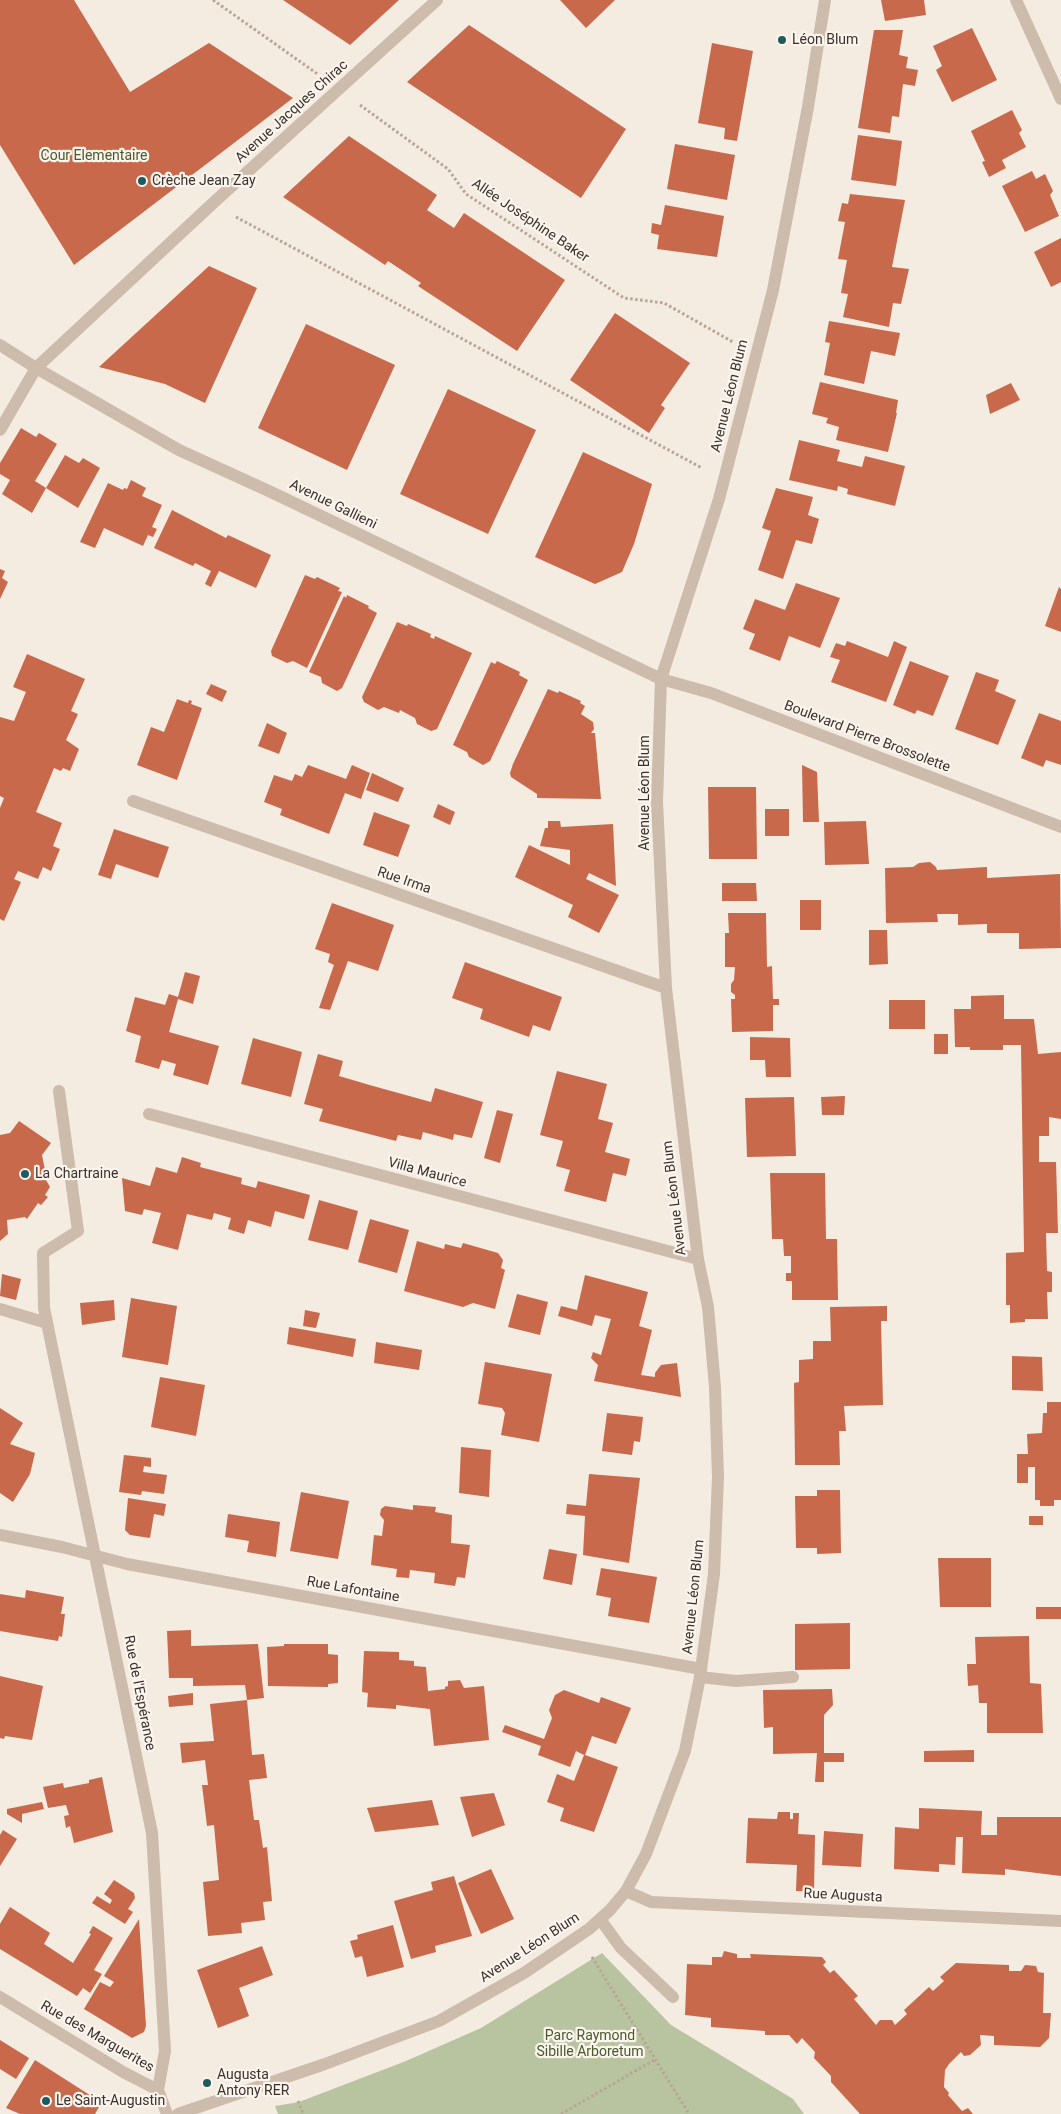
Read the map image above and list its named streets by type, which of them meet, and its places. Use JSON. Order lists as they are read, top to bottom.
{
  "streets": {
    "street": [
      "Avenue Jacques Chirac",
      "Avenue Léon Blum",
      "Avenue Gallieni",
      "Boulevard Pierre Brossolette",
      "Rue Irma",
      "Villa Maurice",
      "Rue Lafontaine",
      "Rue de l'Espérance",
      "Rue Augusta",
      "Rue des Marguerites"
    ],
    "path": ["Allée Joséphine Baker"]
  },
  "crossings": [
    ["Avenue Jacques Chirac", "Allée Joséphine Baker"],
    ["Avenue Jacques Chirac", "Avenue Gallieni"],
    ["Allée Joséphine Baker", "Avenue Léon Blum"],
    ["Avenue Léon Blum", "Avenue Gallieni"],
    ["Avenue Léon Blum", "Boulevard Pierre Brossolette"],
    ["Avenue Léon Blum", "Rue Irma"],
    ["Avenue Léon Blum", "Villa Maurice"],
    ["Avenue Léon Blum", "Rue Lafontaine"],
    ["Avenue Léon Blum", "Rue Augusta"],
    ["Avenue Gallieni", "Boulevard Pierre Brossolette"],
    ["Rue Lafontaine", "Rue de l'Espérance"],
    ["Rue de l'Espérance", "Rue des Marguerites"]
  ],
  "parks": ["Cour Elementaire", "Parc Raymond Sibille Arboretum"],
  "places": [
    "Léon Blum",
    "Crèche Jean Zay",
    "La Chartraine",
    "Augusta Antony RER",
    "Le Saint-Augustin"
  ]
}
